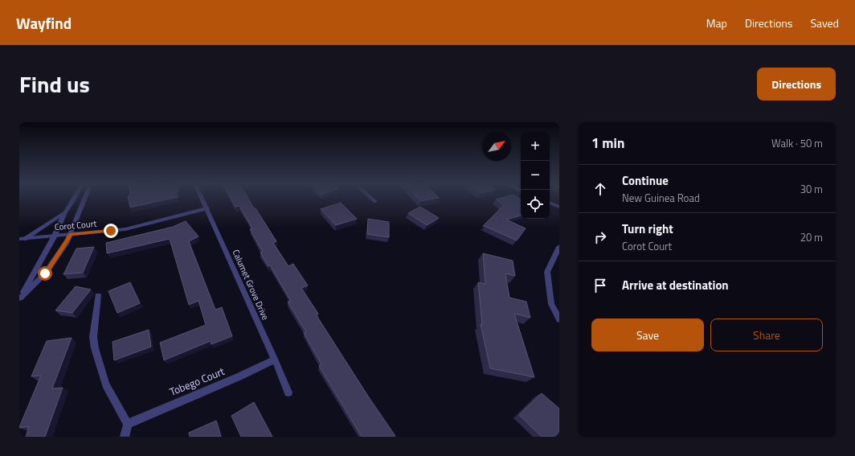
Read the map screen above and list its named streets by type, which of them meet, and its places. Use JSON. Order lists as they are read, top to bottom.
{
  "streets": {
    "street": ["Corot Court", "Calumet Grove Drive", "Tobego Court"]
  },
  "crossings": [
    ["Corot Court", "Calumet Grove Drive"],
    ["Calumet Grove Drive", "Tobego Court"]
  ],
  "north": "top right",
  "page": {
    "header": "Wayfind",
    "nav": ["Map", "Directions", "Saved"],
    "title": "Find us",
    "buttons": [
      "Directions",
      ["Save", "Share"]
    ],
    "heading": ["1 min", "Walk · 50 m"],
    "map_buttons": ["+", "−"],
    "list": [
      ["Continue", "New Guinea Road", "30 m"],
      ["Turn right", "Corot Court", "20 m"],
      "Arrive at destination"
    ]
  }
}
